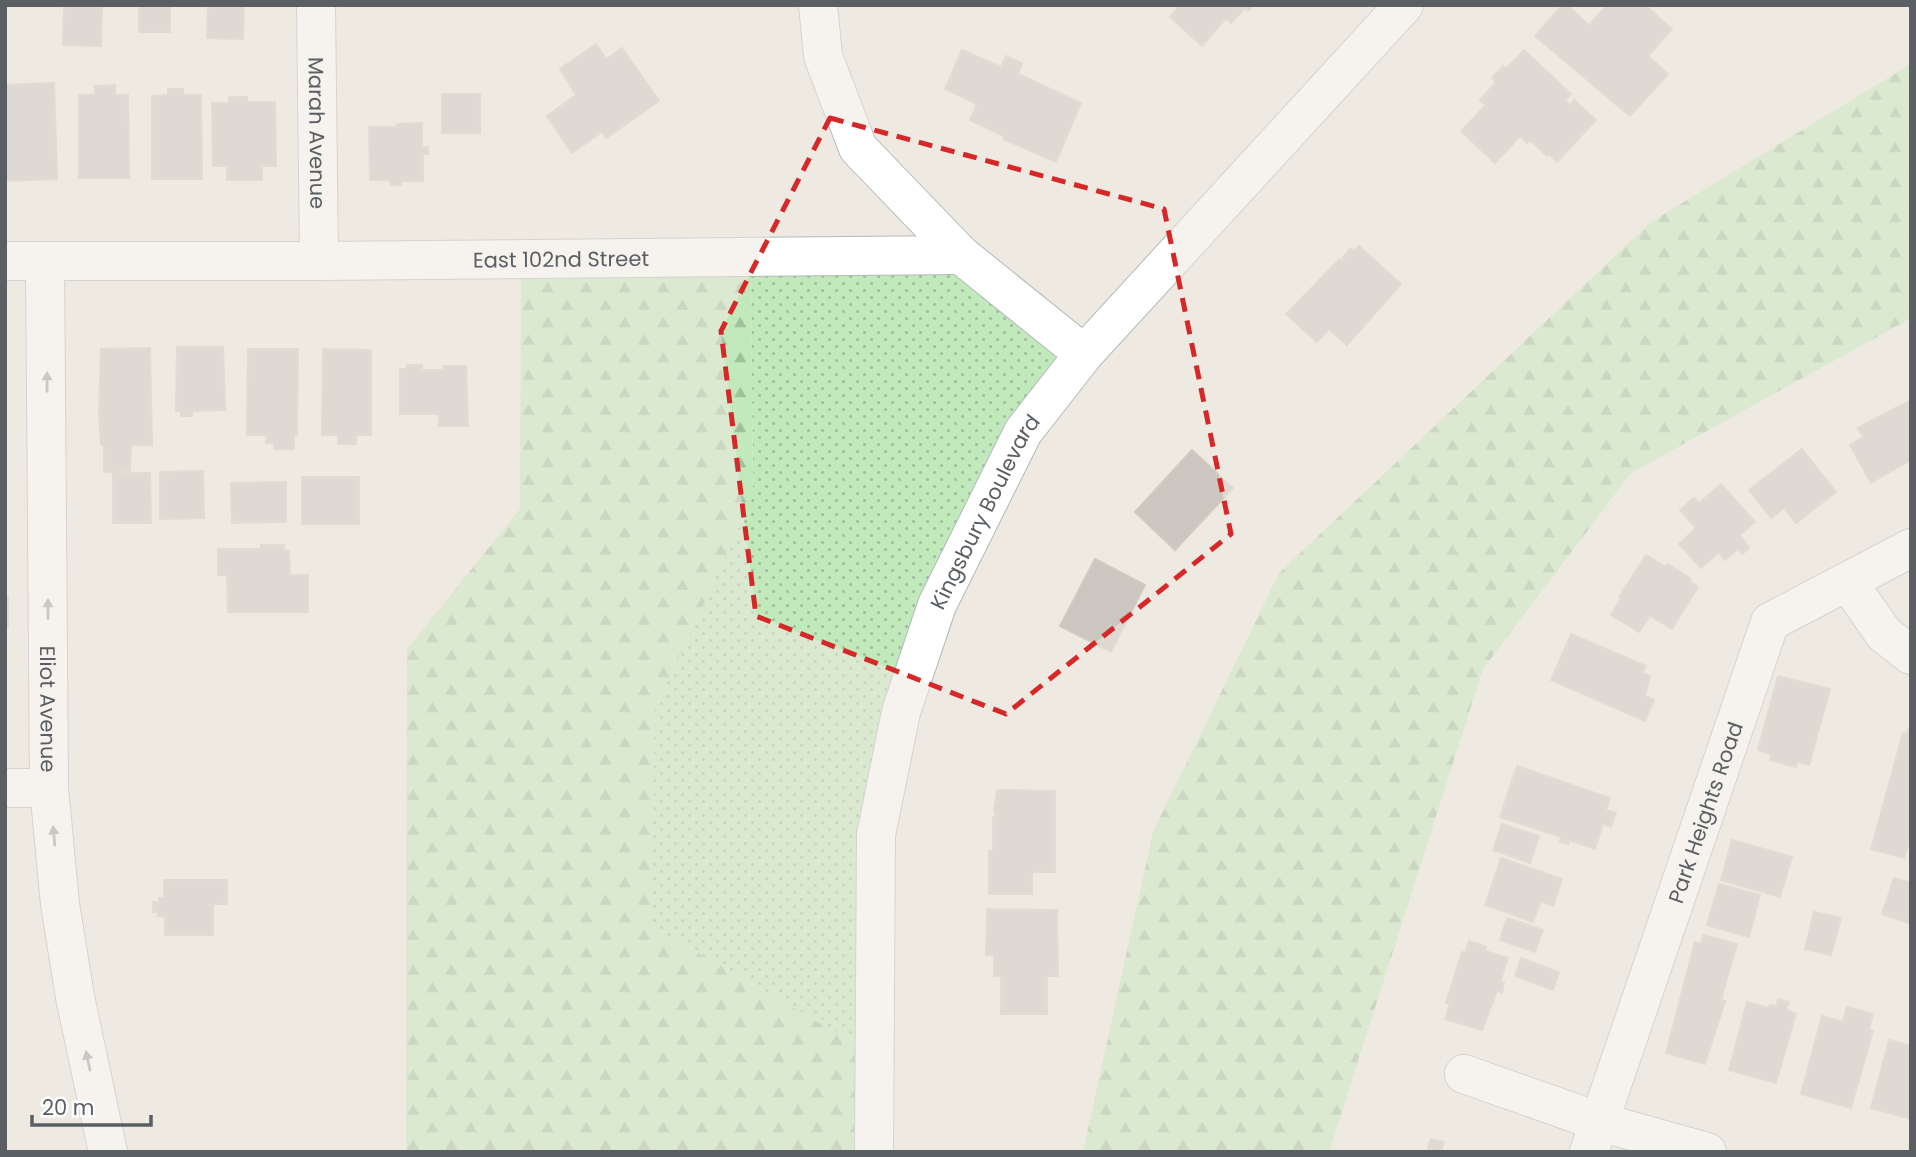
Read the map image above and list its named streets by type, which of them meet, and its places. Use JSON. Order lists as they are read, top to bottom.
{
  "streets": {
    "street": [
      "Marah Avenue",
      "East 102nd Street",
      "Kingsbury Boulevard",
      "Eliot Avenue",
      "Park Heights Road"
    ]
  },
  "crossings": [
    ["Marah Avenue", "East 102nd Street"],
    ["East 102nd Street", "Eliot Avenue"]
  ],
  "one_way": ["Eliot Avenue"],
  "scale_bar": "20 m"
}
